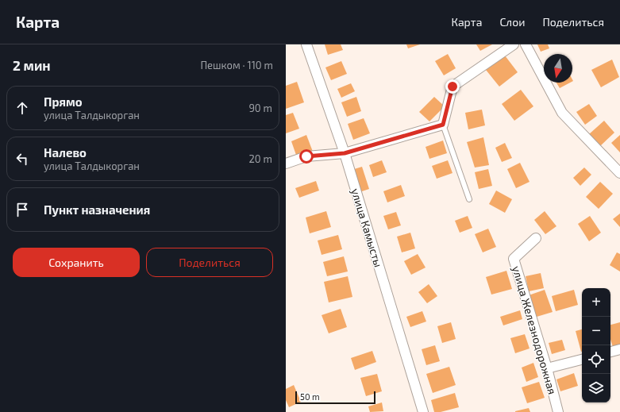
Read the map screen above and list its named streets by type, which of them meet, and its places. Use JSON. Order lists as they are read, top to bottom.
{
  "streets": {
    "street": ["улица Камысты", "улица Железнодорожная"]
  },
  "scale_bar": "50 m",
  "north": "bottom",
  "page": {
    "header": "Карта",
    "nav": ["Карта", "Слои", "Поделиться"],
    "heading": ["2 мин", "Пешком · 110 m"],
    "list": [
      ["Прямо", "улица Талдыкорган", "90 m"],
      ["Налево", "улица Талдыкорган", "20 m"],
      "Пункт назначения"
    ],
    "buttons": ["Сохранить", "Поделиться"],
    "map_buttons": ["+", "−"],
    "scale": "50 m"
  }
}
